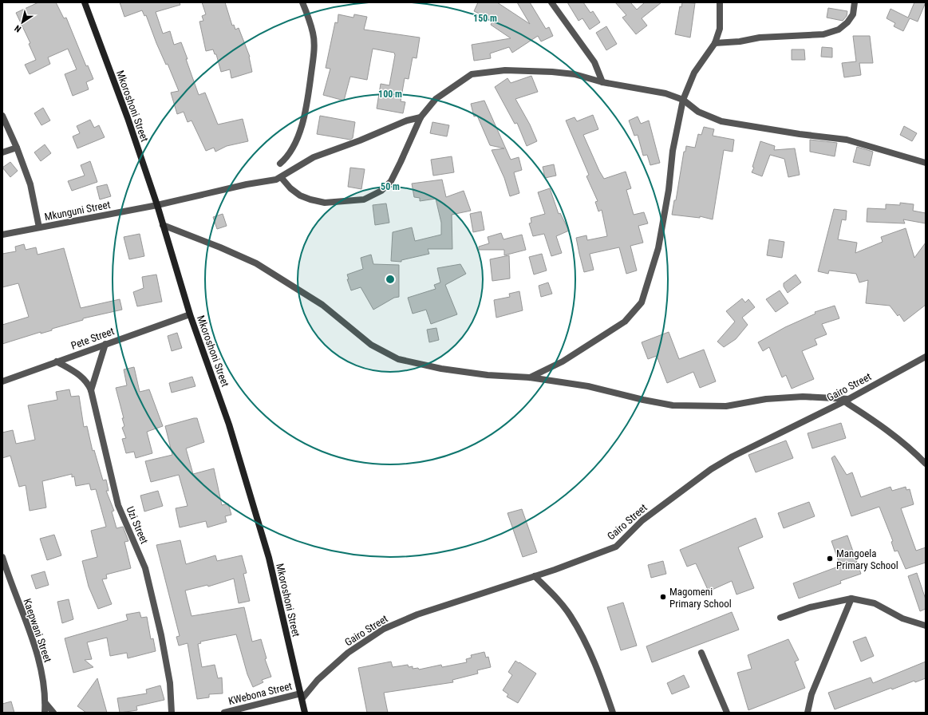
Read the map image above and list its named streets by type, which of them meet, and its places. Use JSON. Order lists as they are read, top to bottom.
{
  "streets": {
    "street": [
      "Mkoroshoni Street",
      "Mkunguni Street",
      "Pete Street",
      "Gairo Street",
      "Uzi Street",
      "Kaepwani Street",
      "KWebona Street"
    ]
  },
  "crossings": [
    ["Mkoroshoni Street", "Mkunguni Street"],
    ["Mkoroshoni Street", "Pete Street"],
    ["Mkoroshoni Street", "Gairo Street"],
    ["Mkoroshoni Street", "KWebona Street"],
    ["Pete Street", "Uzi Street"],
    ["Gairo Street", "KWebona Street"]
  ],
  "places": ["Mangoela Primary School", "Magomeni Primary School"],
  "north": "bottom left",
  "rings": ["150 m", "100 m", "50 m"]
}
